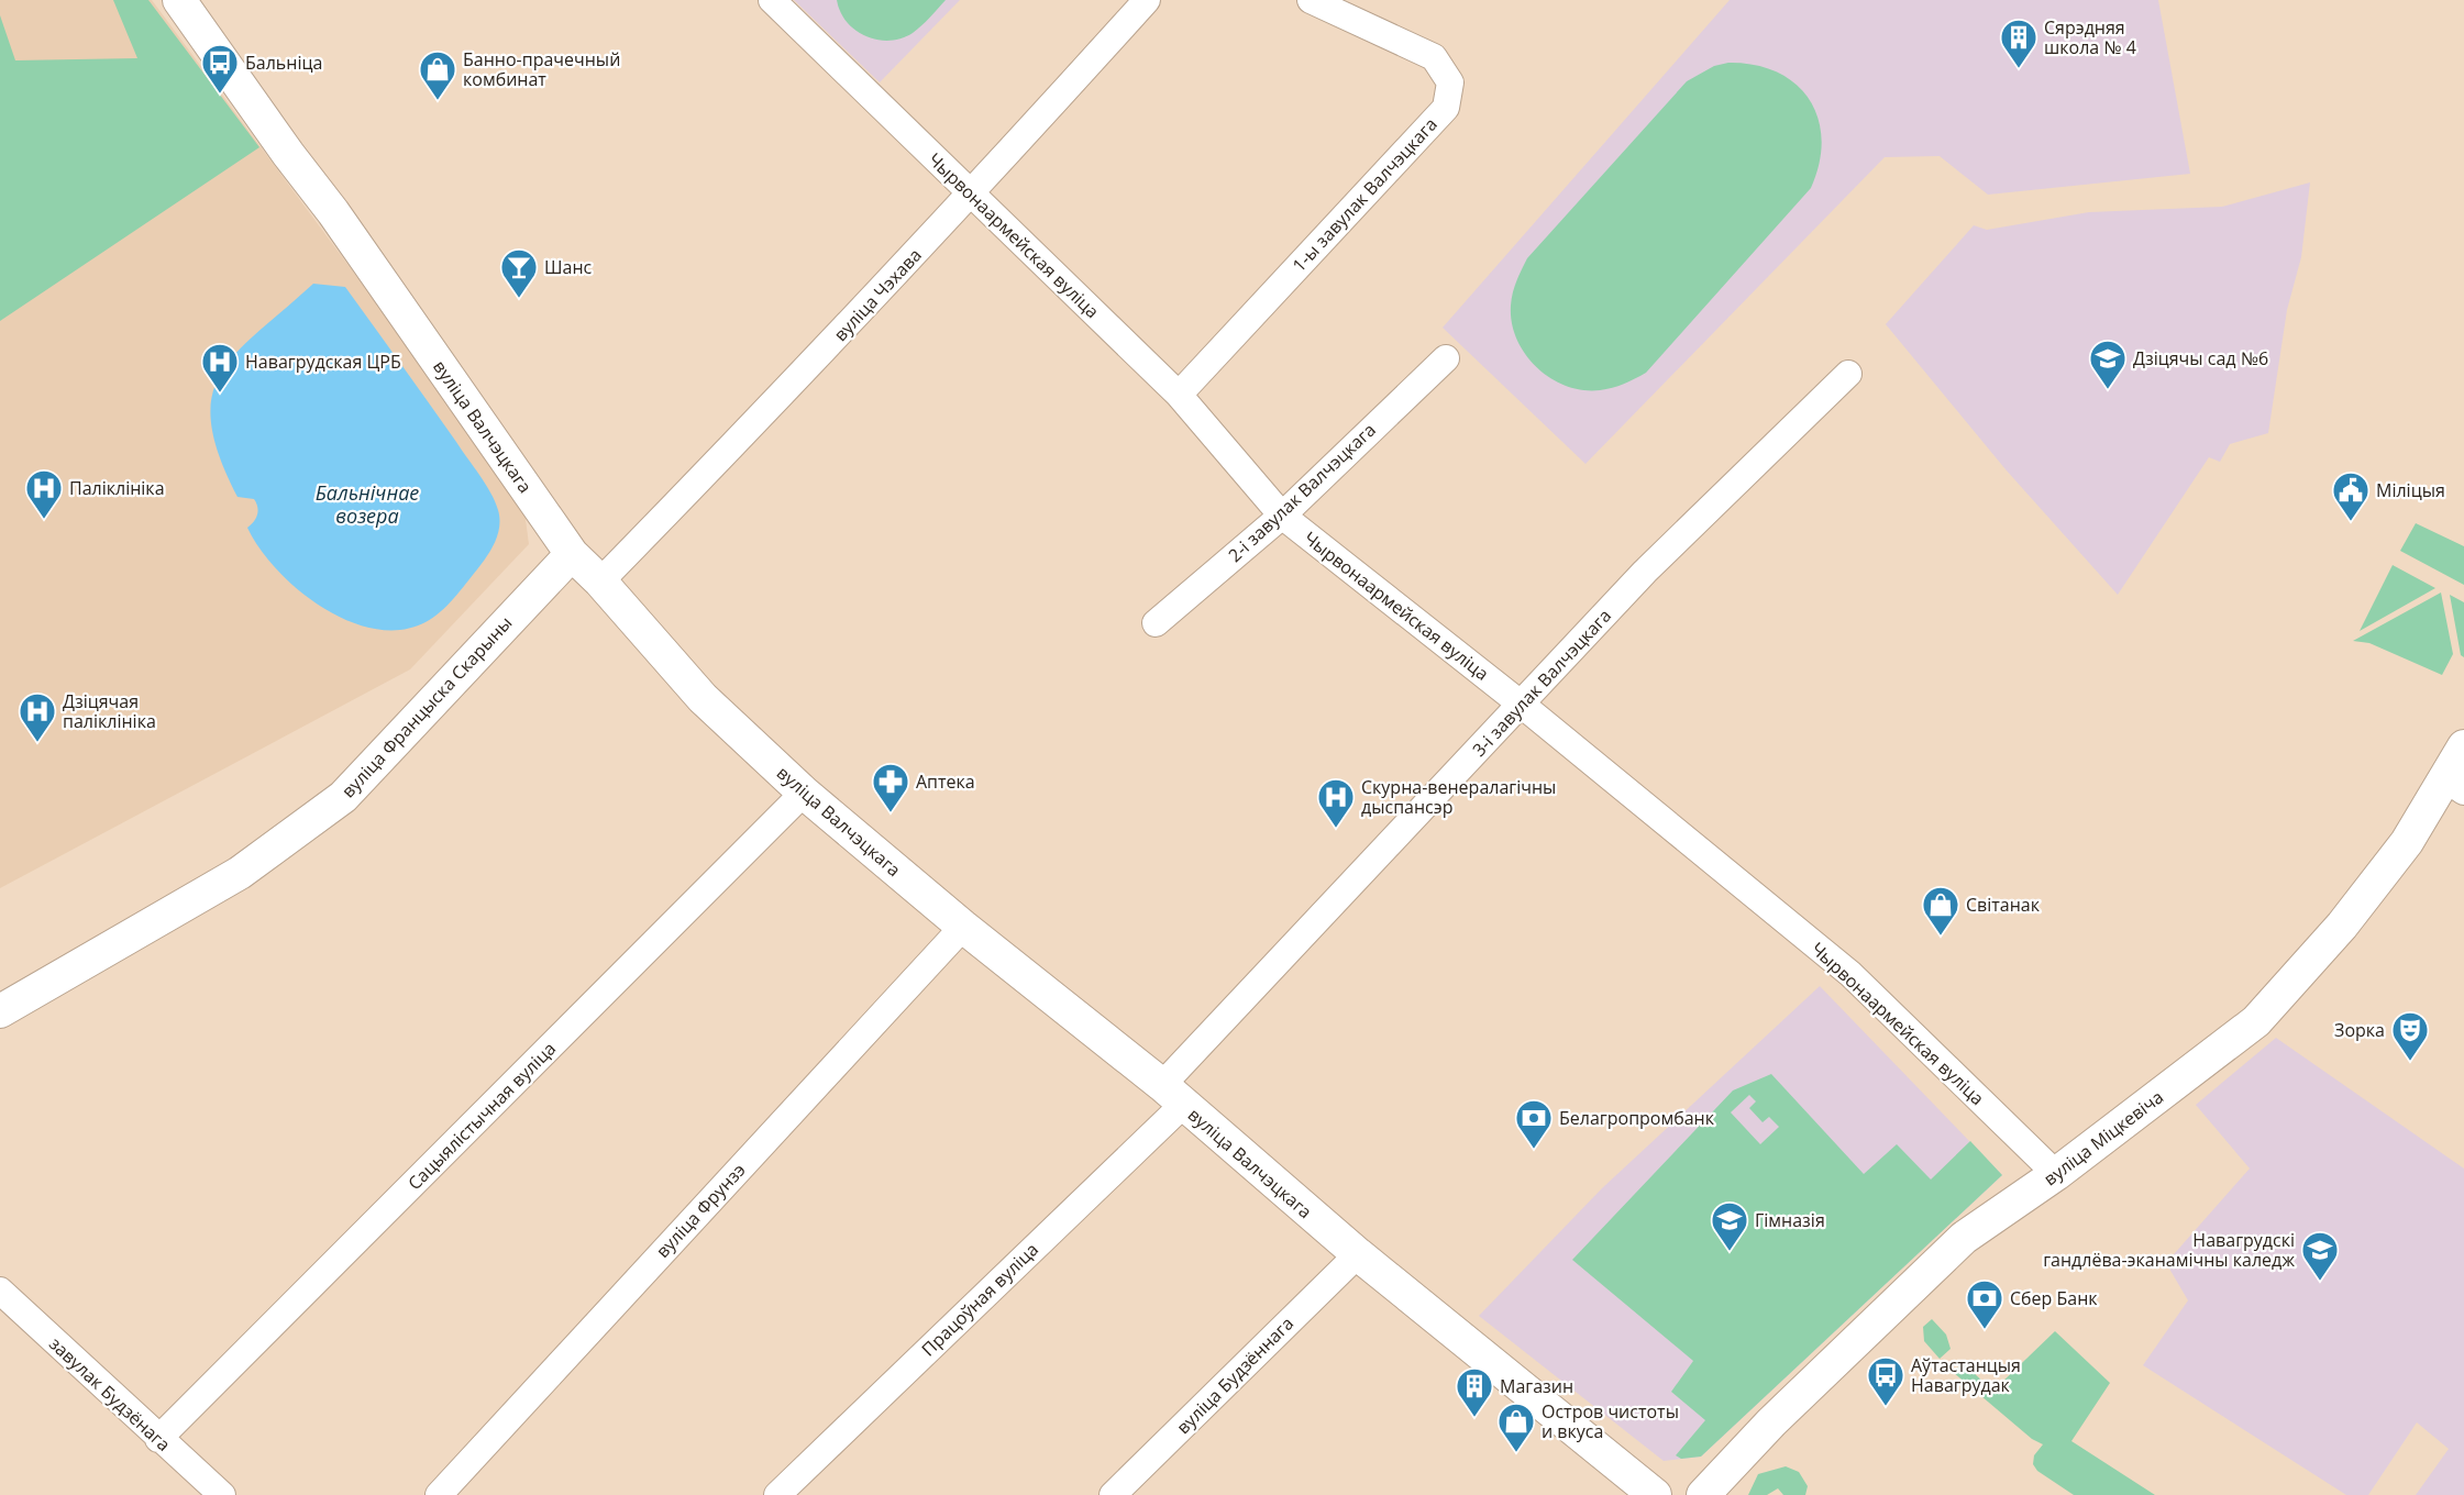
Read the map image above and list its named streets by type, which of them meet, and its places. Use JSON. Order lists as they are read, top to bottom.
{
  "streets": {
    "street": [
      "1-ы завулак Валчэцкага",
      "Чырвонаармейская вуліца",
      "вуліца Чэхава",
      "вуліца Валчэцкага",
      "2-і завулак Валчэцкага",
      "3-і завулак Валчэцкага",
      "вуліца Францыска Скарыны",
      "Сацыялістычная вуліца",
      "вуліца Міцкевіча",
      "вуліца Фрунзэ",
      "Працоўная вуліца",
      "вуліца Будзённага",
      "завулак Будзёнага"
    ]
  },
  "crossings": [
    ["1-ы завулак Валчэцкага", "Чырвонаармейская вуліца"],
    ["Чырвонаармейская вуліца", "вуліца Чэхава"],
    ["Чырвонаармейская вуліца", "2-і завулак Валчэцкага"],
    ["Чырвонаармейская вуліца", "3-і завулак Валчэцкага"],
    ["Чырвонаармейская вуліца", "вуліца Міцкевіча"],
    ["вуліца Чэхава", "вуліца Валчэцкага"],
    ["вуліца Валчэцкага", "3-і завулак Валчэцкага"],
    ["вуліца Валчэцкага", "вуліца Францыска Скарыны"],
    ["вуліца Валчэцкага", "Сацыялістычная вуліца"],
    ["вуліца Валчэцкага", "вуліца Фрунзэ"],
    ["вуліца Валчэцкага", "Працоўная вуліца"],
    ["вуліца Валчэцкага", "вуліца Будзённага"],
    ["3-і завулак Валчэцкага", "Працоўная вуліца"],
    ["Сацыялістычная вуліца", "завулак Будзёнага"]
  ],
  "water": ["Бальнічнае возера"],
  "places": {
    "building": ["Сярэдняя школа № 4", "Магазин"],
    "bus stop": ["Бальніца", "Аўтастанцыя Навагрудак"],
    "shop": ["Банно-прачечный комбинат", "Світанак", "Остров чистоты и вкуса"],
    "bar": ["Шанс"],
    "school or university": ["Дзіцячы сад №6", "Гімназія", "Навагрудскі гандлёва-эканамічны каледж"],
    "hospital": [
      "Навагрудская ЦРБ",
      "Паліклініка",
      "Дзіцячая паліклініка",
      "Скурна-венералагічны дыспансэр"
    ],
    "public building": ["Міліцыя"],
    "pharmacy": ["Аптека"],
    "theatre": ["Зорка"],
    "bank": ["Белагропромбанк", "Сбер Банк"]
  }
}
